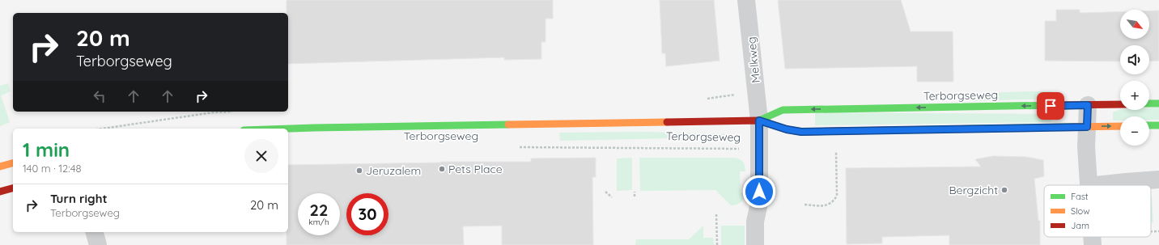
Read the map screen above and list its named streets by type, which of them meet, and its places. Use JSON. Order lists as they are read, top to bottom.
{
  "streets": {
    "main road": ["Terborgseweg"],
    "street": ["Melkweg"]
  },
  "crossings": [
    ["Melkweg", "Terborgseweg"]
  ],
  "places": ["Pets Place", "Jeruzalem", "Bergzicht"],
  "legend": ["Fast", "Slow", "Jam"],
  "north": "bottom right",
  "page": {
    "map_buttons": ["+", "−"],
    "turn": ["20 m", "Terborgseweg"],
    "heading": ["1 min", "140 m · 12:48"],
    "list": [
      {
        "name": "Turn right",
        "note": "Terborgseweg",
        "value": "20 m"
      }
    ],
    "speed": "22 km/h",
    "limit": "30"
  }
}
